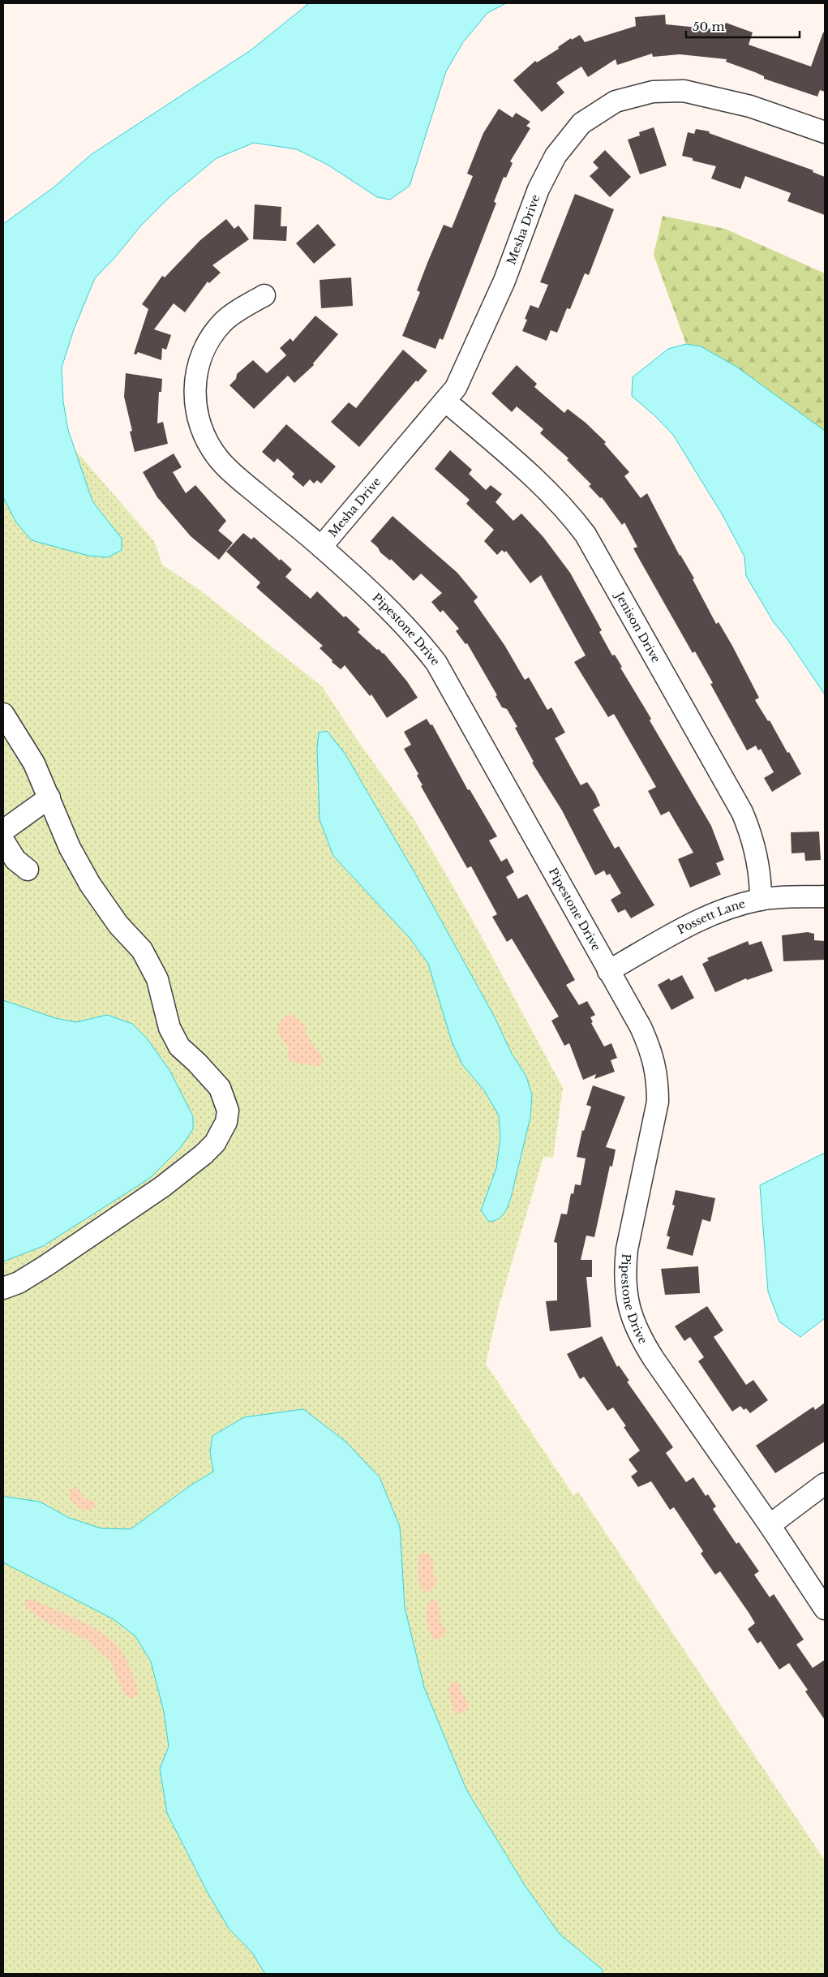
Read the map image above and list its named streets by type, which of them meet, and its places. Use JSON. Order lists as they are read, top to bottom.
{
  "streets": {
    "street": [
      "Mesha Drive",
      "Jenison Drive",
      "Pipestone Drive",
      "Possett Lane"
    ]
  },
  "crossings": [
    ["Mesha Drive", "Jenison Drive"],
    ["Mesha Drive", "Pipestone Drive"],
    ["Jenison Drive", "Possett Lane"],
    ["Pipestone Drive", "Possett Lane"]
  ],
  "scale_bar": "50 m"
}
